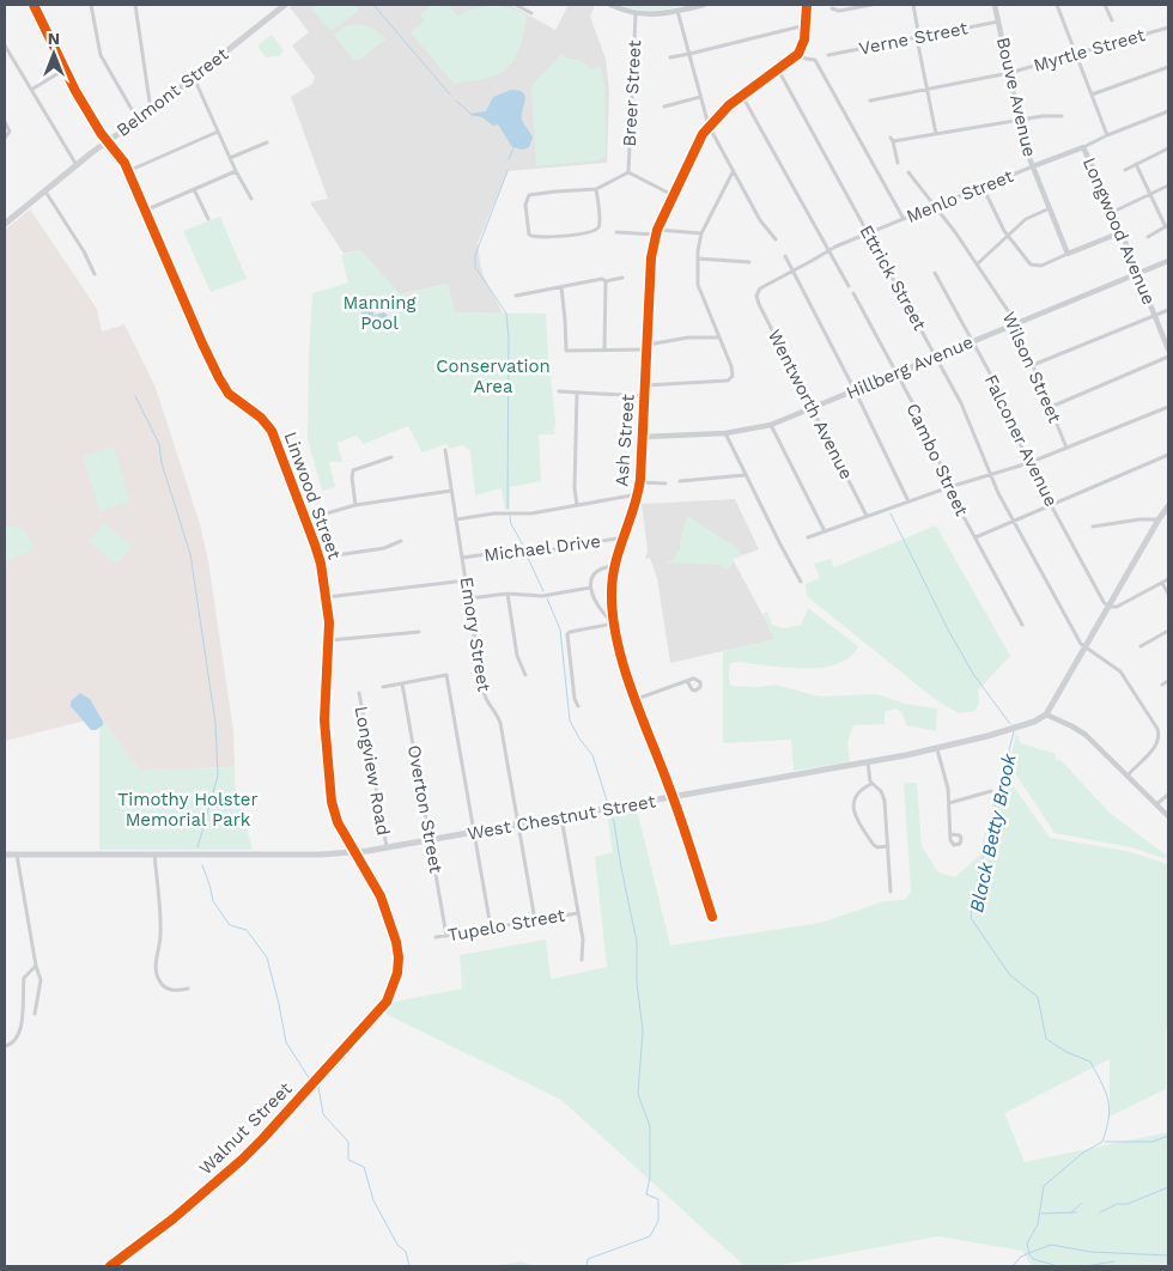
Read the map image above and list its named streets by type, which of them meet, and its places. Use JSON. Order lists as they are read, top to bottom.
{
  "streets": {
    "main road": ["Belmont Street", "West Chestnut Street"],
    "street": [
      "Verne Street",
      "Myrtle Street",
      "Breer Street",
      "Bouve Avenue",
      "Menlo Street",
      "Longwood Avenue",
      "Ettrick Street",
      "Hillberg Avenue",
      "Wilson Street",
      "Wentworth Avenue",
      "Ash Street",
      "Falconer Avenue",
      "Cambo Street",
      "Linwood Street",
      "Michael Drive",
      "Emory Street",
      "Longview Road",
      "Overton Street",
      "Tupelo Street",
      "Walnut Street"
    ]
  },
  "crossings": [
    ["Verne Street", "Bouve Avenue"],
    ["Myrtle Street", "Bouve Avenue"],
    ["Belmont Street", "Linwood Street"],
    ["Bouve Avenue", "Menlo Street"],
    ["Menlo Street", "Longwood Avenue"],
    ["Menlo Street", "Ettrick Street"],
    ["Menlo Street", "Wilson Street"],
    ["Menlo Street", "Wentworth Avenue"],
    ["Longwood Avenue", "Hillberg Avenue"],
    ["Ettrick Street", "Hillberg Avenue"],
    ["Ettrick Street", "Ash Street"],
    ["Hillberg Avenue", "Wilson Street"],
    ["Hillberg Avenue", "Wentworth Avenue"],
    ["Hillberg Avenue", "Ash Street"],
    ["Hillberg Avenue", "Falconer Avenue"],
    ["Hillberg Avenue", "Cambo Street"],
    ["Ash Street", "Michael Drive"],
    ["Ash Street", "West Chestnut Street"],
    ["Linwood Street", "West Chestnut Street"],
    ["Linwood Street", "Walnut Street"],
    ["Michael Drive", "Emory Street"],
    ["Emory Street", "West Chestnut Street"],
    ["Emory Street", "Tupelo Street"],
    ["Longview Road", "West Chestnut Street"],
    ["Overton Street", "West Chestnut Street"],
    ["Overton Street", "Tupelo Street"]
  ],
  "water": ["Black Betty Brook"],
  "parks": ["Manning Pool", "Conservation Area", "Timothy Holster Memorial Park"],
  "north": "top"
}
